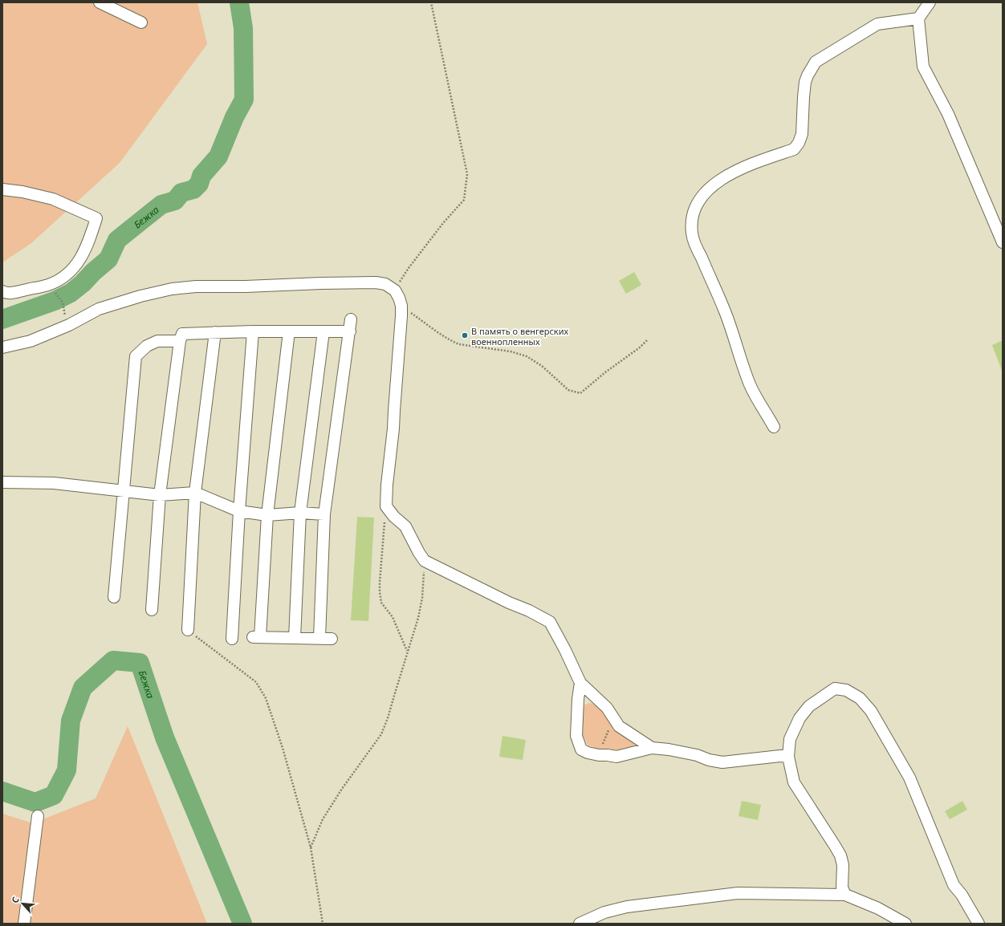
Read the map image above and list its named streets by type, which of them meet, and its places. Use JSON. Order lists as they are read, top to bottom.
{
  "water": ["Бежка"],
  "places": ["В память о венгерских военнопленных"],
  "north": "top left"
}
